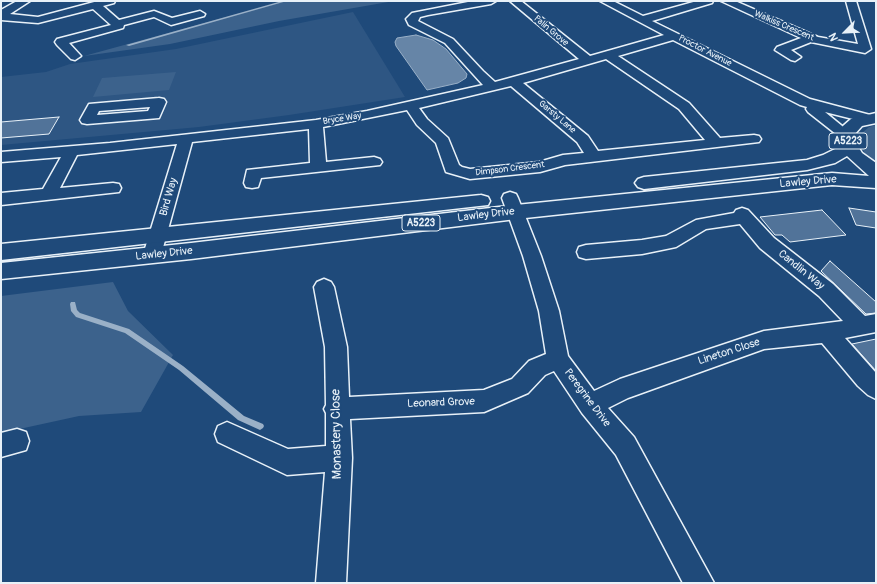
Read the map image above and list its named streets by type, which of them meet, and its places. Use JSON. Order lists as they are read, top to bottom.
{
  "streets": {
    "main road": ["A5223", "Lawley Drive"],
    "street": [
      "Walkiss Crescent",
      "Palin Grove",
      "Proctor Avenue",
      "Garsty Lane",
      "Bryce Way",
      "Dimpson Crescent",
      "Bird Way",
      "Candlin Way",
      "Lineton Close",
      "Peregrine Drive",
      "Leonard Grove",
      "Monastery Close"
    ]
  },
  "crossings": [
    ["Palin Grove", "Bryce Way"],
    ["Proctor Avenue", "Bryce Way"],
    ["Proctor Avenue", "A5223"],
    ["Proctor Avenue", "Lawley Drive"],
    ["Garsty Lane", "Bryce Way"],
    ["Garsty Lane", "Dimpson Crescent"],
    ["Bryce Way", "Dimpson Crescent"],
    ["Bryce Way", "Bird Way"],
    ["A5223", "Lawley Drive"],
    ["Lawley Drive", "Bird Way"],
    ["Lawley Drive", "Peregrine Drive"],
    ["Candlin Way", "Lineton Close"],
    ["Lineton Close", "Peregrine Drive"],
    ["Peregrine Drive", "Leonard Grove"],
    ["Leonard Grove", "Monastery Close"]
  ],
  "north": "bottom left"
}
